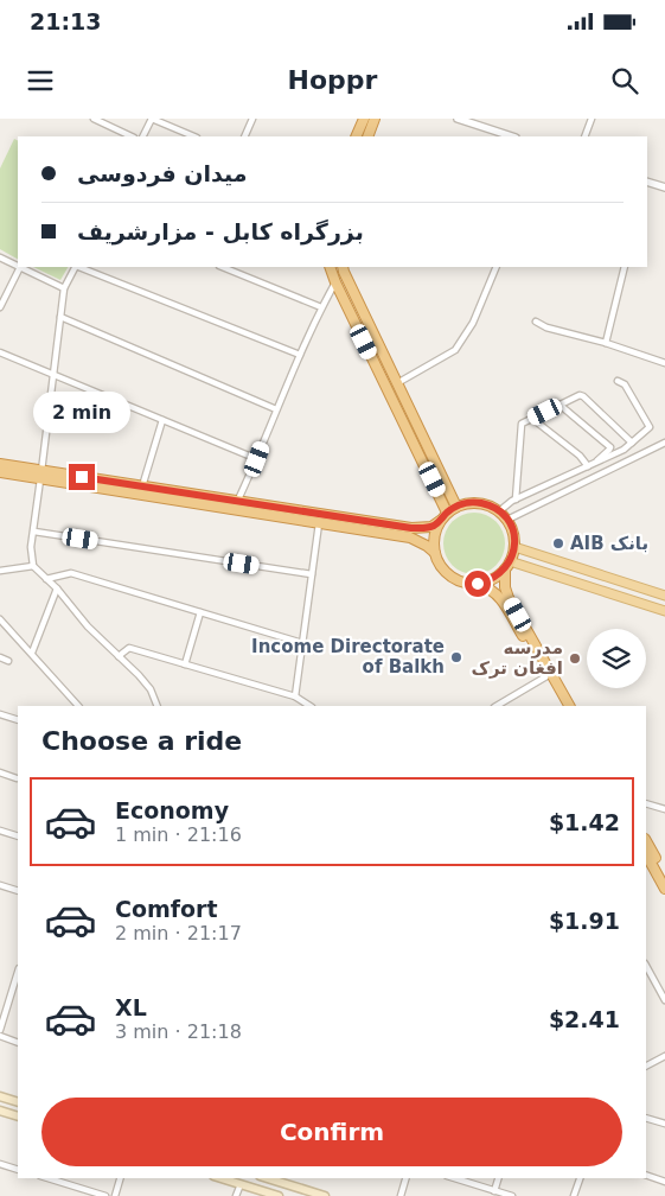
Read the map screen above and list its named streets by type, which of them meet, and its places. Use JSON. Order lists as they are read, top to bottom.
{
  "places": ["AIB بانک", "Income Directorate of Balkh", "مدرسه افغان ترک"],
  "page": {
    "status": "21:13",
    "header": "Hoppr",
    "banner": ["میدان فردوسی", "بزرگراه کابل - مزارشریف"],
    "bubble": "2 min",
    "heading": "Choose a ride",
    "list": [
      {
        "name": "Economy",
        "note": "1 min · 21:16",
        "value": "$1.42"
      },
      {
        "name": "Comfort",
        "note": "2 min · 21:17",
        "value": "$1.91"
      },
      {
        "name": "XL",
        "note": "3 min · 21:18",
        "value": "$2.41"
      }
    ],
    "buttons": "Confirm"
  }
}
